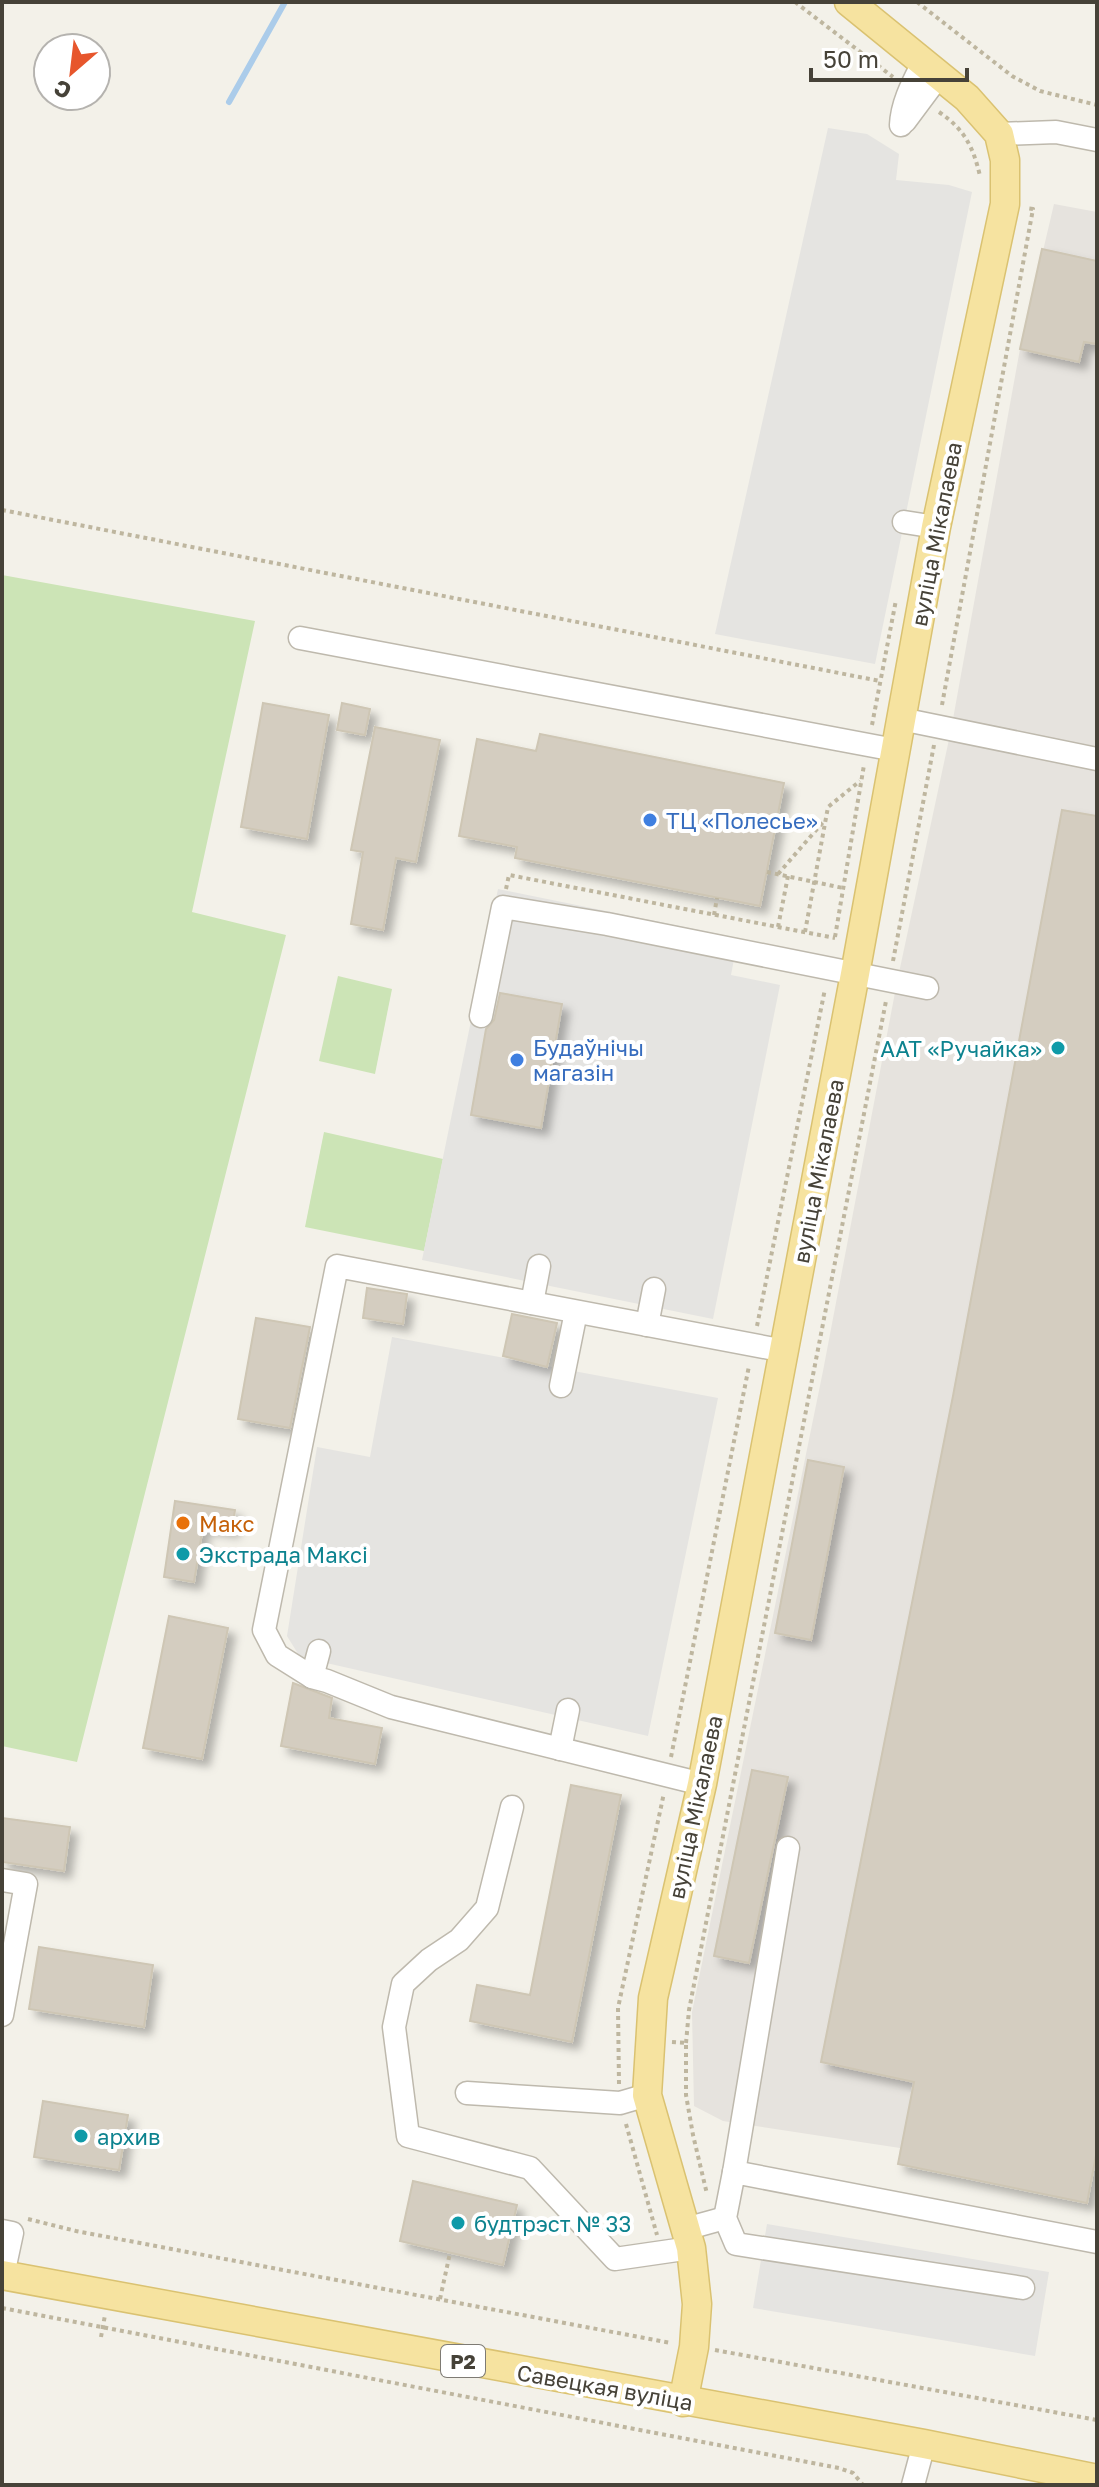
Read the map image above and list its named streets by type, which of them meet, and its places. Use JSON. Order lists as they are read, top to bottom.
{
  "streets": {
    "main road": ["вуліца Мікалаева", "Р2", "Савецкая вуліца"]
  },
  "crossings": [
    ["вуліца Мікалаева", "Савецкая вуліца"]
  ],
  "places": [
    "ТЦ «Полесье»",
    "ААТ «Ручайка»",
    "Будаўнічы магазін",
    "Макс",
    "Экстрада Максі",
    "архив",
    "будтрэст № 33"
  ],
  "scale_bar": "50 m",
  "north": "bottom left"
}
